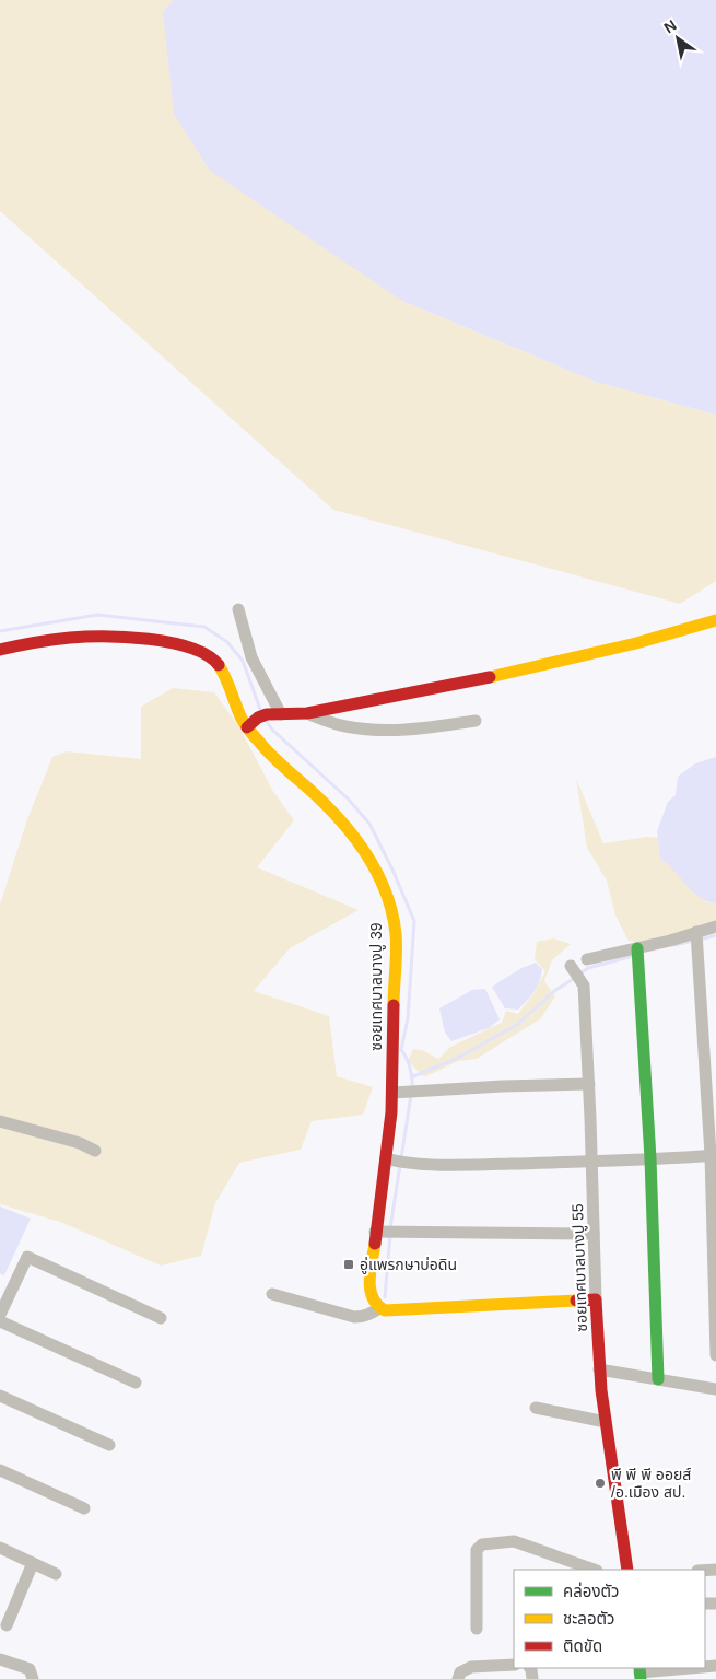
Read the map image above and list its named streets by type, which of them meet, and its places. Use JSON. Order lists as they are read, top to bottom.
{
  "streets": {
    "street": ["ซอยเทศบาลบางปู 39", "ซอยเทศบาลบางปู 55"]
  },
  "places": {
    "transit": ["อู่แพรกษาบ่อดิน"],
    "other": ["พี พี พี ออยส์ /อ.เมือง สป."]
  },
  "legend": ["คล่องตัว", "ชะลอตัว", "ติดขัด"],
  "north": "top left"
}
